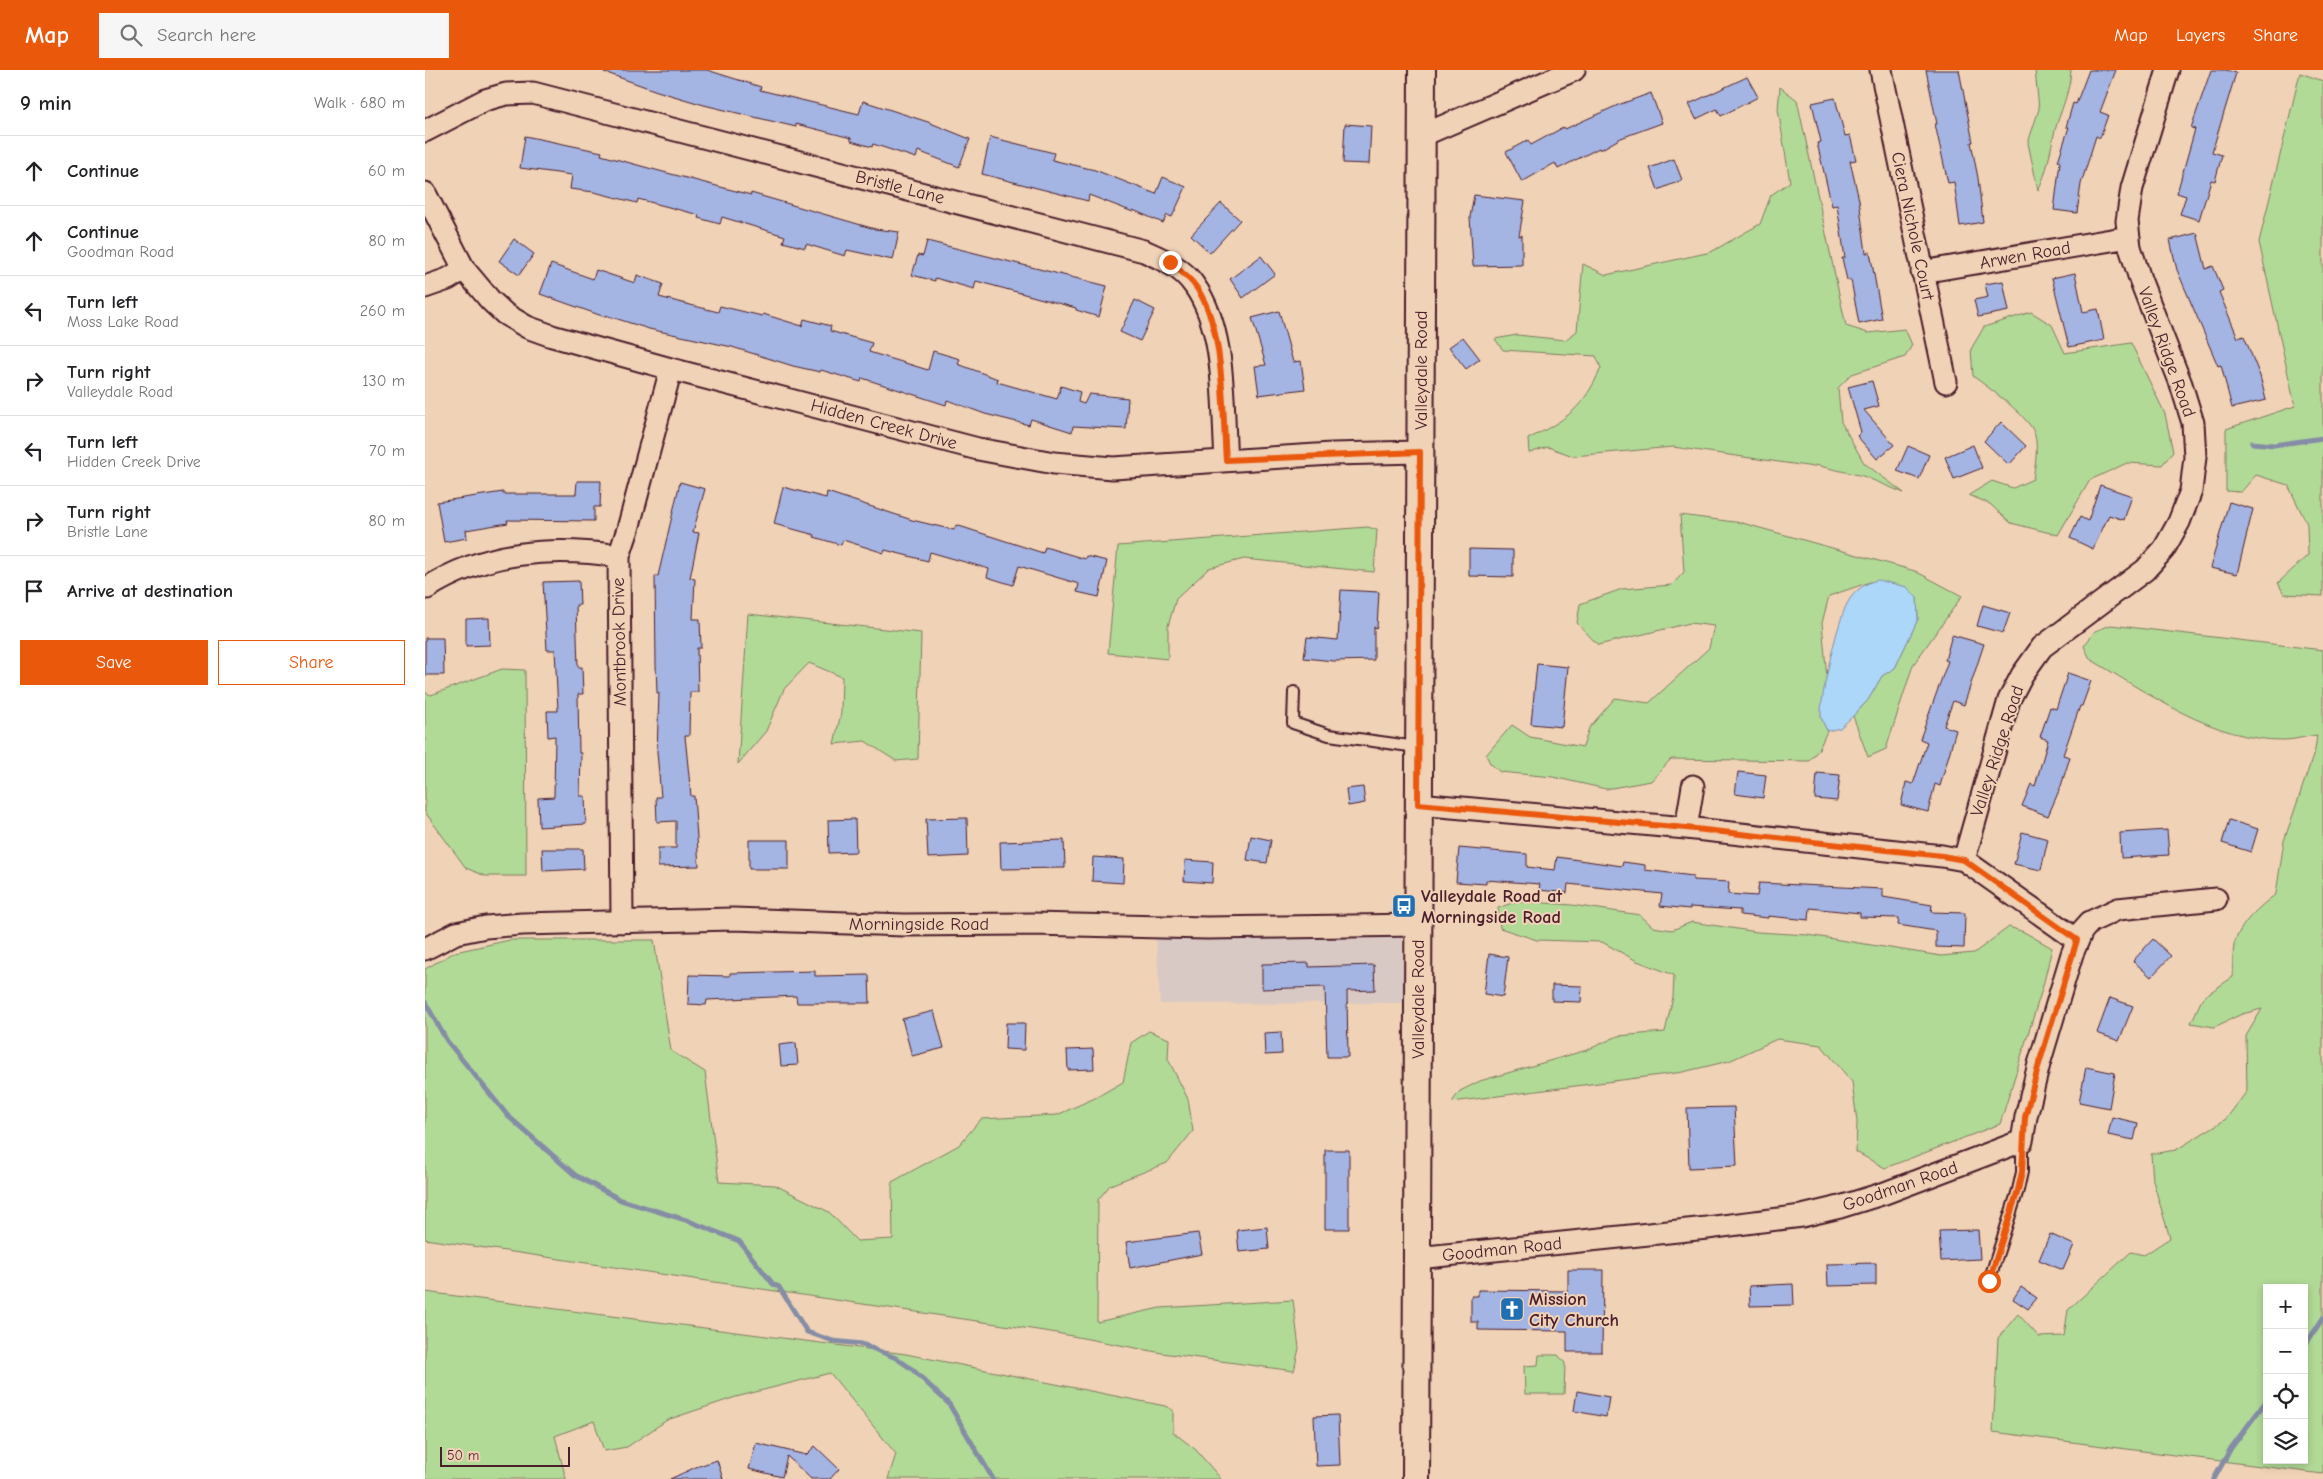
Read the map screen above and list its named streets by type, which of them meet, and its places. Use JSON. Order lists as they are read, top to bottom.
{
  "streets": {
    "street": [
      "Bristle Lane",
      "Ciera Nichole Court",
      "Arwen Road",
      "Valley Ridge Road",
      "Valleydale Road",
      "Hidden Creek Drive",
      "Montbrook Drive",
      "Morningside Road",
      "Goodman Road"
    ]
  },
  "crossings": [
    ["Bristle Lane", "Hidden Creek Drive"],
    ["Ciera Nichole Court", "Arwen Road"],
    ["Arwen Road", "Valley Ridge Road"],
    ["Valleydale Road", "Hidden Creek Drive"],
    ["Valleydale Road", "Morningside Road"],
    ["Valleydale Road", "Goodman Road"],
    ["Hidden Creek Drive", "Montbrook Drive"],
    ["Montbrook Drive", "Morningside Road"]
  ],
  "places": {
    "bus stop": ["Valleydale Road at Morningside Road"],
    "church": ["Mission City Church"]
  },
  "scale_bar": "50 m",
  "page": {
    "header": "Map",
    "search": "Search here",
    "nav": ["Map", "Layers", "Share"],
    "heading": ["9 min", "Walk · 680 m"],
    "list": [
      ["Continue", "60 m"],
      ["Continue", "Goodman Road", "80 m"],
      ["Turn left", "Moss Lake Road", "260 m"],
      ["Turn right", "Valleydale Road", "130 m"],
      ["Turn left", "Hidden Creek Drive", "70 m"],
      ["Turn right", "Bristle Lane", "80 m"],
      "Arrive at destination"
    ],
    "buttons": ["Save", "Share"],
    "map_buttons": ["+", "−"],
    "scale": "50 m"
  }
}
